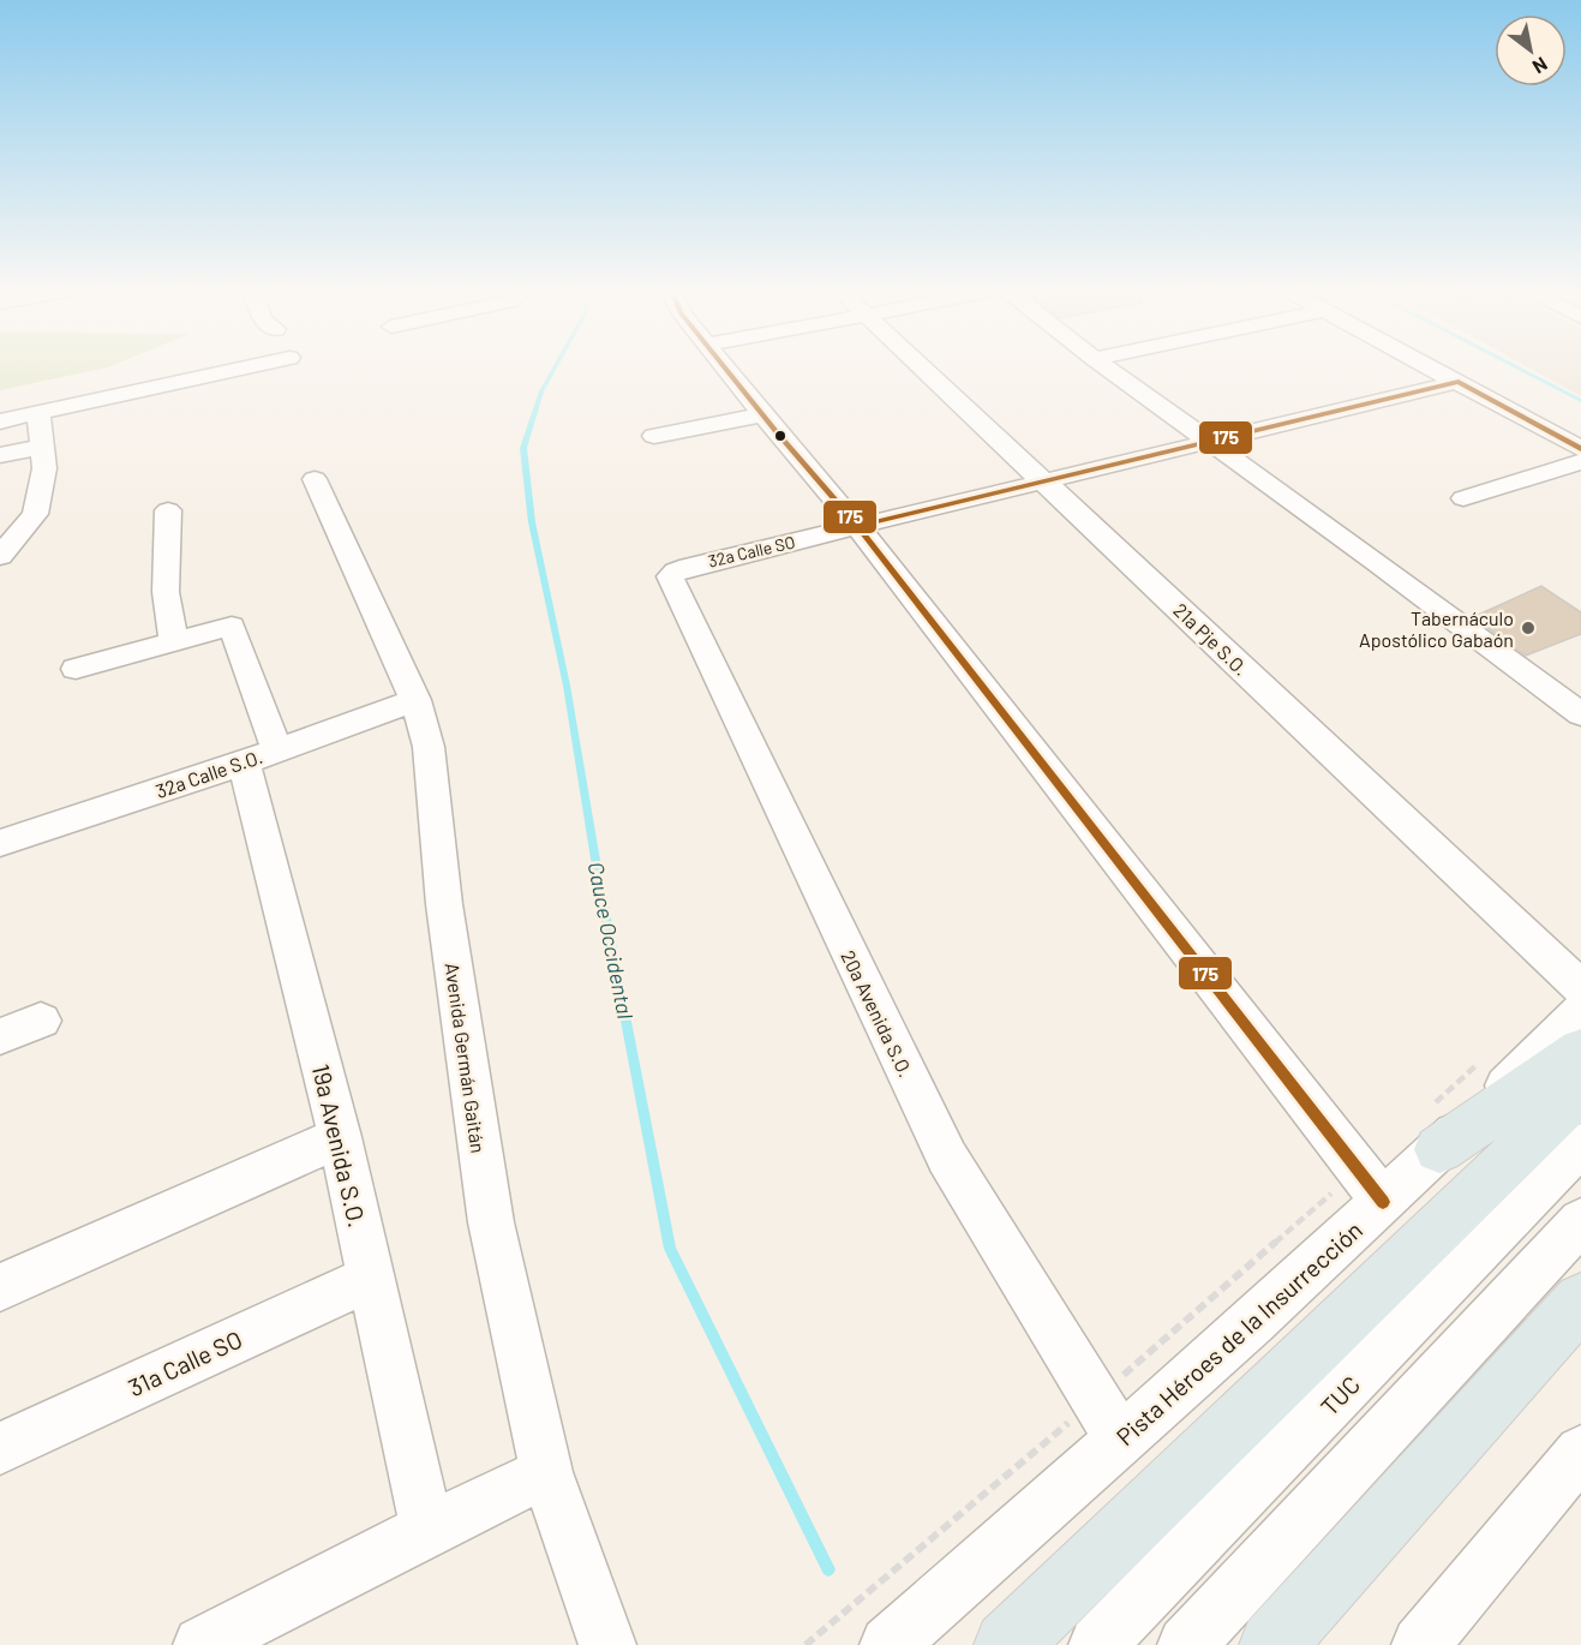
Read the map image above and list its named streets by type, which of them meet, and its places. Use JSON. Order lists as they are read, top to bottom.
{
  "streets": {
    "street": [
      "32a Calle SO",
      "21a Pje S.O.",
      "32a Calle S.O.",
      "20a Avenida S.O.",
      "Avenida Germán Gaitán",
      "19a Avenida S.O.",
      "Pista Héroes de la Insurrección",
      "31a Calle SO",
      "TUC"
    ]
  },
  "crossings": [
    ["32a Calle SO", "21a Pje S.O."],
    ["32a Calle SO", "20a Avenida S.O."],
    ["32a Calle S.O.", "Avenida Germán Gaitán"],
    ["32a Calle S.O.", "19a Avenida S.O."],
    ["20a Avenida S.O.", "Pista Héroes de la Insurrección"],
    ["19a Avenida S.O.", "31a Calle SO"]
  ],
  "water": ["Cauce Occidental"],
  "places": ["Tabernáculo Apostólico Gabaón"],
  "lines": ["transit line 175"],
  "north": "bottom right"
}
